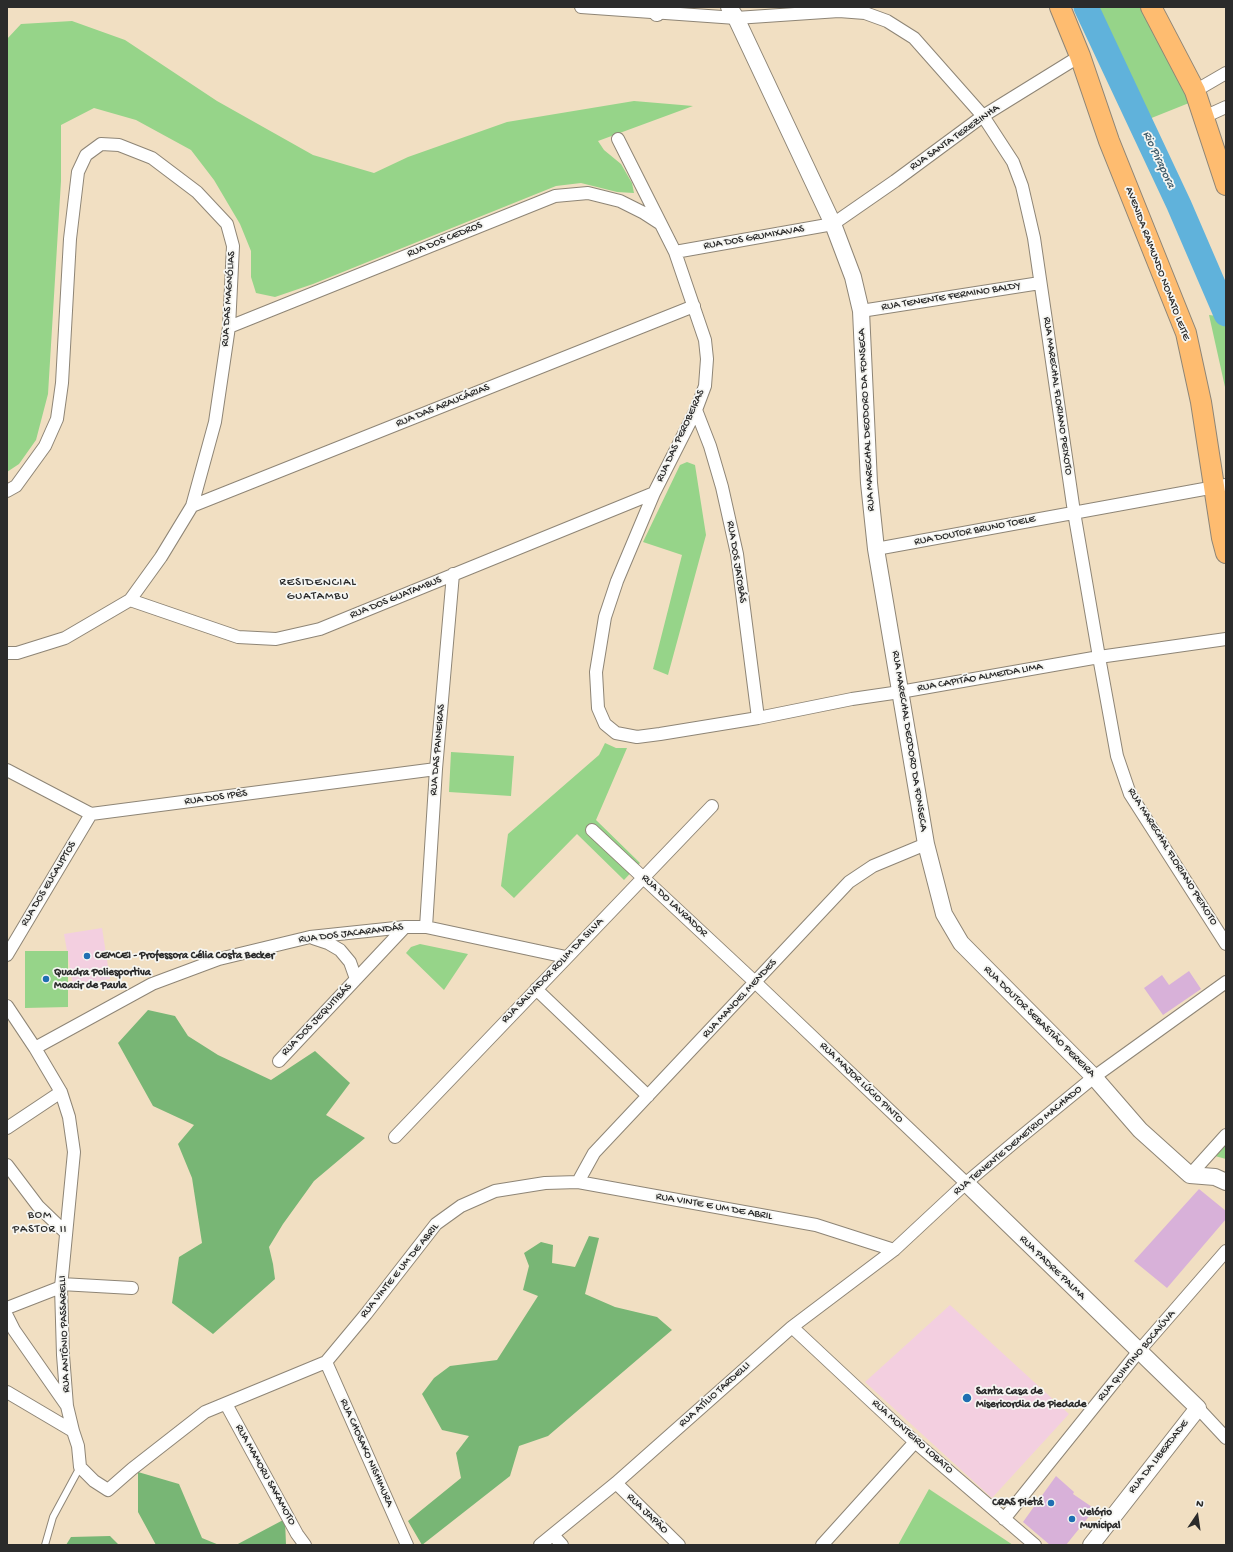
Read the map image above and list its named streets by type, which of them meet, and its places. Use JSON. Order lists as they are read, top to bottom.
{
  "streets": {
    "main road": ["AVENIDA RAIMUNDO NONATO LEITE"],
    "street": [
      "RUA SANTA TEREZINHA",
      "RUA DOS GRUMIXAVAS",
      "RUA DOS CEDROS",
      "RUA TENENTE FERMINO BALDY",
      "RUA DAS MAGNÓLIAS",
      "RUA MARECHAL FLORIANO PEIXOTO",
      "RUA DAS ARAUCÁRIAS",
      "RUA MARECHAL DEODORO DA FONSECA",
      "RUA DAS PEROBEIRAS",
      "RUA DOUTOR BRUNO TOELE",
      "RUA DOS JATOBÁS",
      "RUA DOS GUATAMBUS",
      "RUA CAPITÃO ALMEIDA LIMA",
      "RUA DAS PAINEIRAS",
      "RUA DOS IPÊS",
      "RUA DOS EUCALIPTOS",
      "RUA DO LAVRADOR",
      "RUA DOS JACARANDÁS",
      "RUA SALVADOR ROLIM DA SILVA",
      "RUA MANOEL MENDES",
      "RUA DOS JEQUITIBÁS",
      "RUA DOUTOR SEBASTIÃO PEREIRA",
      "RUA MAJOR LÚCIO PINTO",
      "RUA TENENTE DEMETRIO MACHADO",
      "RUA VINTE E UM DE ABRIL",
      "RUA PADRE PALMA",
      "RUA ANTÔNIO PASSARELLI",
      "RUA QUINTINO BOCAIÚVA",
      "RUA ATÍLIO TARDELLI",
      "RUA MONTEIRO LOBATO",
      "RUA CHOSAKO NISHIMURA",
      "RUA DA LIBERDADE",
      "RUA MAMORU SAKAMOTO",
      "RUA JAPÃO"
    ]
  },
  "crossings": [
    ["RUA SANTA TEREZINHA", "RUA DOS GRUMIXAVAS"],
    ["RUA SANTA TEREZINHA", "AVENIDA RAIMUNDO NONATO LEITE"],
    ["RUA SANTA TEREZINHA", "RUA MARECHAL FLORIANO PEIXOTO"],
    ["RUA SANTA TEREZINHA", "RUA MARECHAL DEODORO DA FONSECA"],
    ["RUA DOS GRUMIXAVAS", "RUA MARECHAL DEODORO DA FONSECA"],
    ["RUA DOS GRUMIXAVAS", "RUA DAS PEROBEIRAS"],
    ["RUA DOS CEDROS", "RUA DAS MAGNÓLIAS"],
    ["RUA DOS CEDROS", "RUA DAS PEROBEIRAS"],
    ["AVENIDA RAIMUNDO NONATO LEITE", "RUA DOUTOR BRUNO TOELE"],
    ["RUA TENENTE FERMINO BALDY", "RUA MARECHAL FLORIANO PEIXOTO"],
    ["RUA TENENTE FERMINO BALDY", "RUA MARECHAL DEODORO DA FONSECA"],
    ["RUA DAS MAGNÓLIAS", "RUA DAS ARAUCÁRIAS"],
    ["RUA DAS MAGNÓLIAS", "RUA DOS GUATAMBUS"],
    ["RUA MARECHAL FLORIANO PEIXOTO", "RUA MARECHAL DEODORO DA FONSECA"],
    ["RUA MARECHAL FLORIANO PEIXOTO", "RUA DOUTOR BRUNO TOELE"],
    ["RUA MARECHAL FLORIANO PEIXOTO", "RUA CAPITÃO ALMEIDA LIMA"],
    ["RUA DAS ARAUCÁRIAS", "RUA DAS PEROBEIRAS"],
    ["RUA MARECHAL DEODORO DA FONSECA", "RUA DOUTOR BRUNO TOELE"],
    ["RUA MARECHAL DEODORO DA FONSECA", "RUA CAPITÃO ALMEIDA LIMA"],
    ["RUA MARECHAL DEODORO DA FONSECA", "RUA MANOEL MENDES"],
    ["RUA MARECHAL DEODORO DA FONSECA", "RUA DOUTOR SEBASTIÃO PEREIRA"],
    ["RUA DAS PEROBEIRAS", "RUA DOS JATOBÁS"],
    ["RUA DAS PEROBEIRAS", "RUA DOS GUATAMBUS"],
    ["RUA DAS PEROBEIRAS", "RUA CAPITÃO ALMEIDA LIMA"],
    ["RUA DOS JATOBÁS", "RUA CAPITÃO ALMEIDA LIMA"],
    ["RUA DOS GUATAMBUS", "RUA DAS PAINEIRAS"],
    ["RUA DAS PAINEIRAS", "RUA DOS IPÊS"],
    ["RUA DAS PAINEIRAS", "RUA DOS JACARANDÁS"],
    ["RUA DOS IPÊS", "RUA DOS EUCALIPTOS"],
    ["RUA DO LAVRADOR", "RUA SALVADOR ROLIM DA SILVA"],
    ["RUA DO LAVRADOR", "RUA MANOEL MENDES"],
    ["RUA DO LAVRADOR", "RUA MAJOR LÚCIO PINTO"],
    ["RUA DOS JACARANDÁS", "RUA SALVADOR ROLIM DA SILVA"],
    ["RUA DOS JACARANDÁS", "RUA DOS JEQUITIBÁS"],
    ["RUA DOS JACARANDÁS", "RUA ANTÔNIO PASSARELLI"],
    ["RUA MANOEL MENDES", "RUA DOUTOR SEBASTIÃO PEREIRA"],
    ["RUA MANOEL MENDES", "RUA MAJOR LÚCIO PINTO"],
    ["RUA MANOEL MENDES", "RUA VINTE E UM DE ABRIL"],
    ["RUA DOUTOR SEBASTIÃO PEREIRA", "RUA TENENTE DEMETRIO MACHADO"],
    ["RUA MAJOR LÚCIO PINTO", "RUA TENENTE DEMETRIO MACHADO"],
    ["RUA MAJOR LÚCIO PINTO", "RUA PADRE PALMA"],
    ["RUA TENENTE DEMETRIO MACHADO", "RUA VINTE E UM DE ABRIL"],
    ["RUA TENENTE DEMETRIO MACHADO", "RUA PADRE PALMA"],
    ["RUA TENENTE DEMETRIO MACHADO", "RUA ATÍLIO TARDELLI"],
    ["RUA VINTE E UM DE ABRIL", "RUA ANTÔNIO PASSARELLI"],
    ["RUA VINTE E UM DE ABRIL", "RUA ATÍLIO TARDELLI"],
    ["RUA VINTE E UM DE ABRIL", "RUA CHOSAKO NISHIMURA"],
    ["RUA VINTE E UM DE ABRIL", "RUA MAMORU SAKAMOTO"],
    ["RUA PADRE PALMA", "RUA QUINTINO BOCAIÚVA"],
    ["RUA PADRE PALMA", "RUA DA LIBERDADE"],
    ["RUA QUINTINO BOCAIÚVA", "RUA MONTEIRO LOBATO"],
    ["RUA ATÍLIO TARDELLI", "RUA MONTEIRO LOBATO"],
    ["RUA ATÍLIO TARDELLI", "RUA JAPÃO"]
  ],
  "districts": ["RESIDENCIAL GUATAMBU", "BOM PASTOR II"],
  "water": ["Rio Pirapora"],
  "places": [
    "CEMCEI - Professora Célia Costa Becker",
    "Quadra Poliesportiva Moacir de Paula",
    "Santa Casa de Misericordia de Piedade",
    "CRAS Pietá",
    "Velório Municipal"
  ],
  "north": "top"
}
